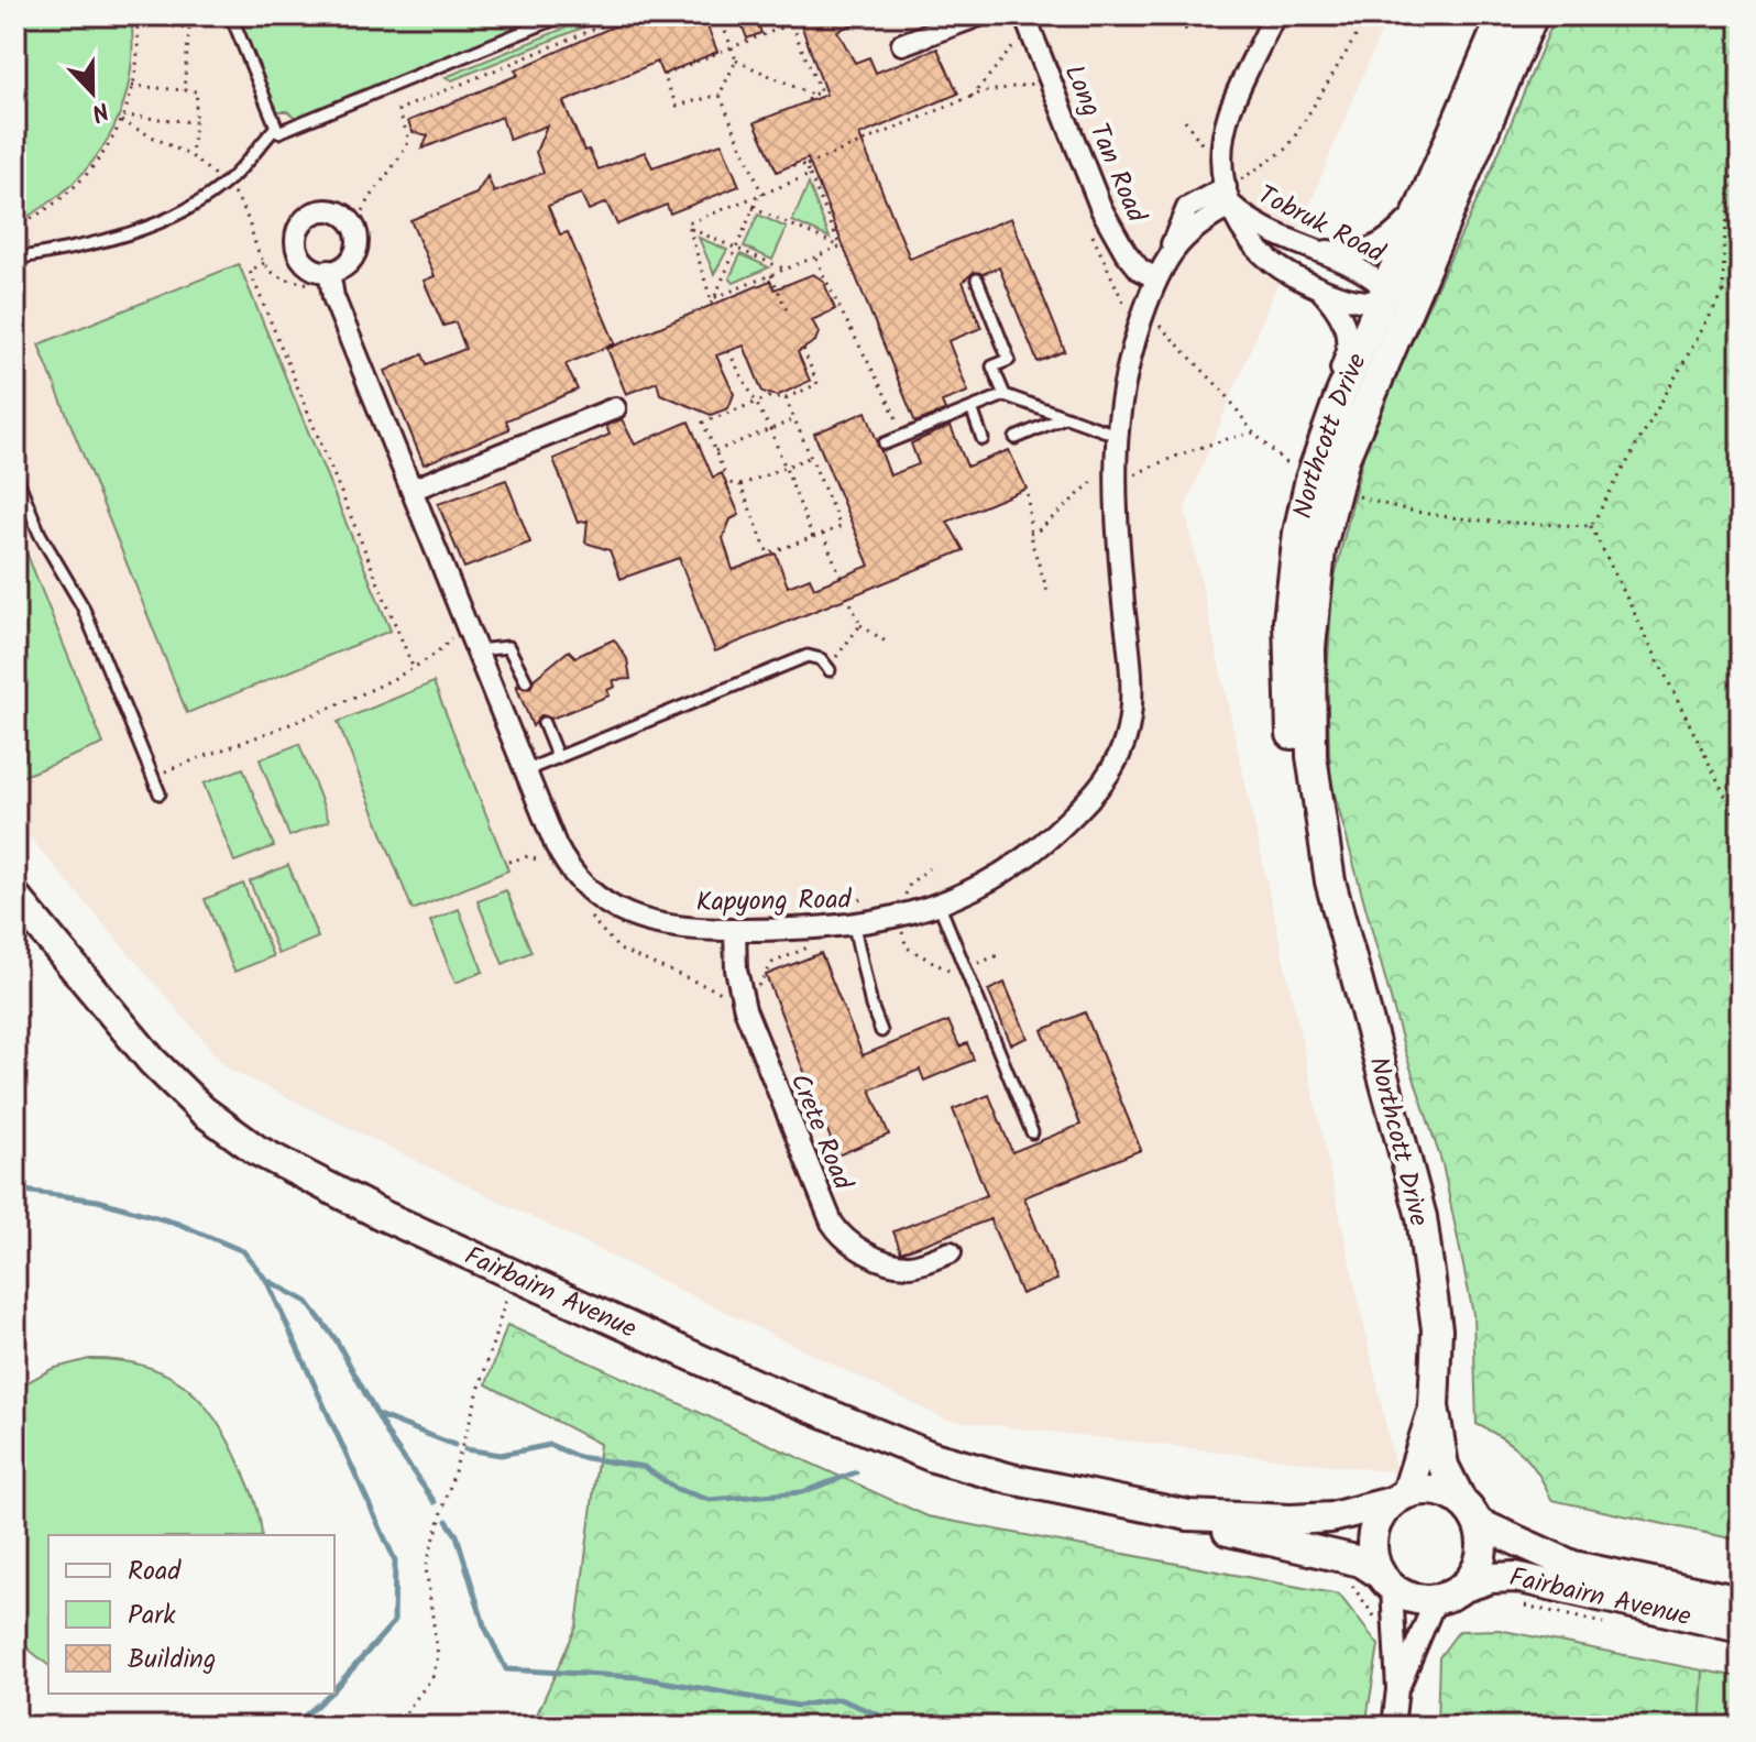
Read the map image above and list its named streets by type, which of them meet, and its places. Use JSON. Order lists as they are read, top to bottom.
{
  "streets": {
    "street": [
      "Long Tan Road",
      "Tobruk Road",
      "Northcott Drive",
      "Kapyong Road",
      "Crete Road",
      "Fairbairn Avenue"
    ]
  },
  "crossings": [
    ["Long Tan Road", "Kapyong Road"],
    ["Tobruk Road", "Northcott Drive"],
    ["Tobruk Road", "Kapyong Road"],
    ["Northcott Drive", "Fairbairn Avenue"],
    ["Kapyong Road", "Crete Road"]
  ],
  "legend": ["Road", "Park", "Building"],
  "north": "bottom"
}
